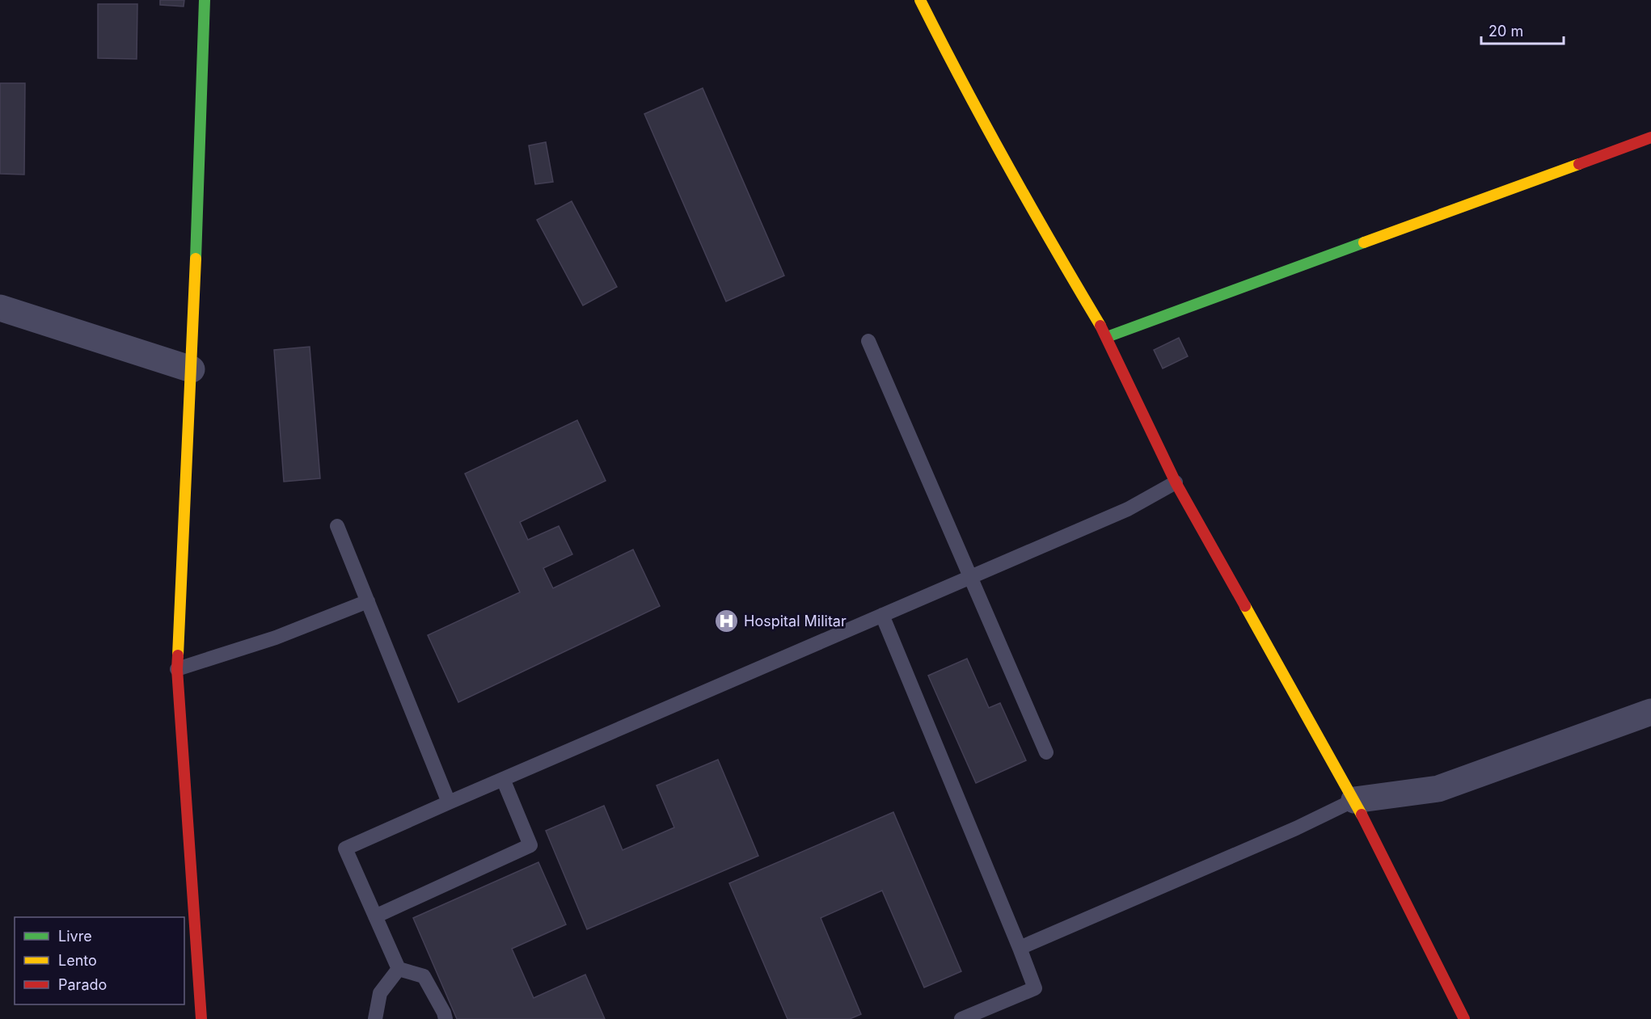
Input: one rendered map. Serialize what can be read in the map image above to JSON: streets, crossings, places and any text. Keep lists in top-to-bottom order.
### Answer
{
  "places": {
    "hospital": ["Hospital Militar"]
  },
  "legend": ["Livre", "Lento", "Parado"],
  "scale_bar": "20 m"
}
